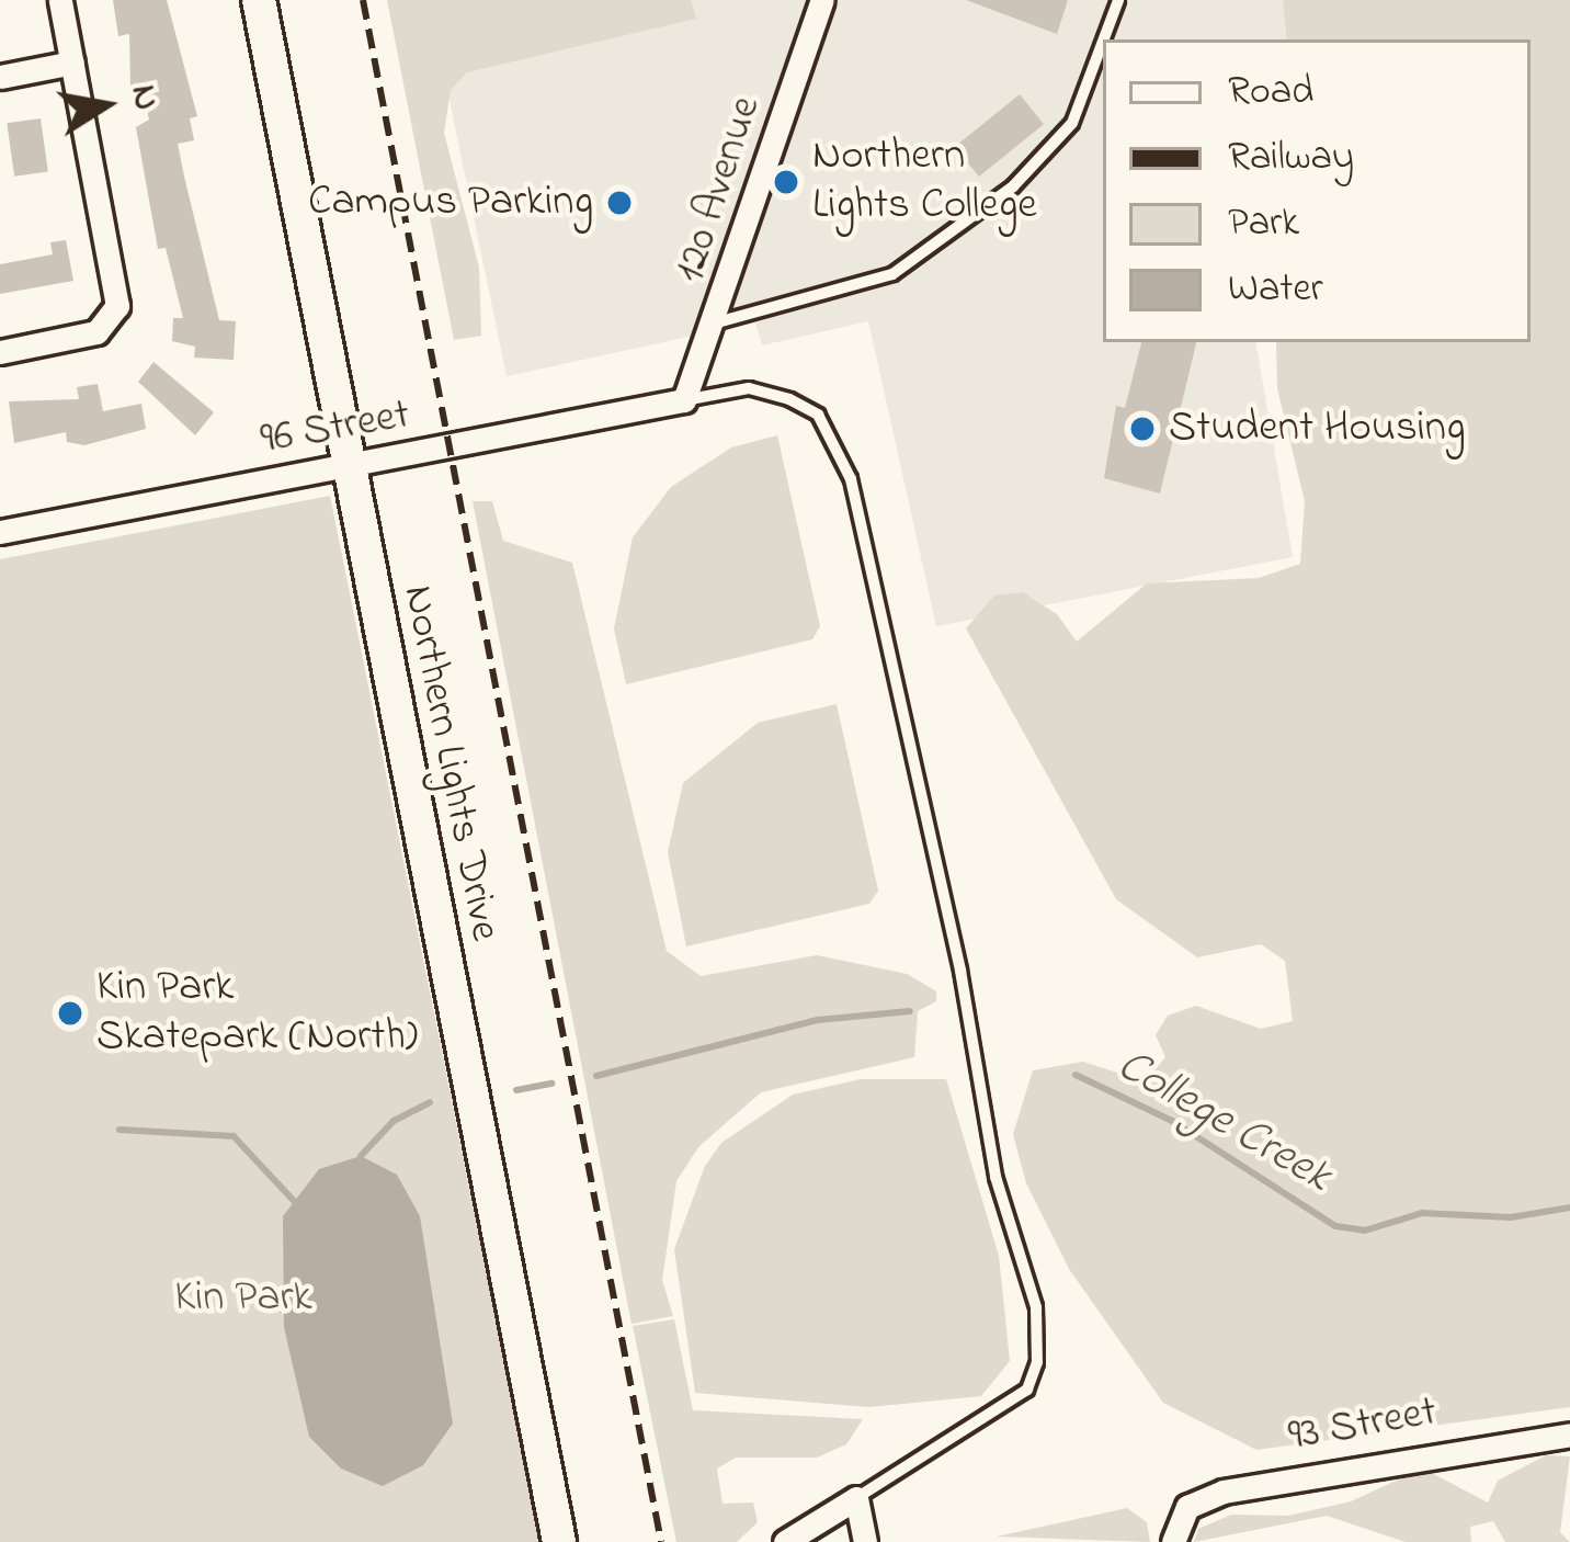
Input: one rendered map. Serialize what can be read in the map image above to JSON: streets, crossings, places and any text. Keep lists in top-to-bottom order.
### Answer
{
  "streets": {
    "main road": ["Northern Lights Drive"],
    "street": ["120 Avenue", "96 Street", "93 Street"]
  },
  "crossings": [
    ["120 Avenue", "96 Street"],
    ["96 Street", "Northern Lights Drive"]
  ],
  "water": ["College Creek"],
  "parks": ["Kin Park"],
  "places": [
    "Northern Lights College",
    "Campus Parking",
    "Student Housing",
    "Kin Park Skatepark (North)"
  ],
  "legend": [
    "Road",
    "Railway",
    "Park",
    "Water"
  ],
  "north": "right"
}
